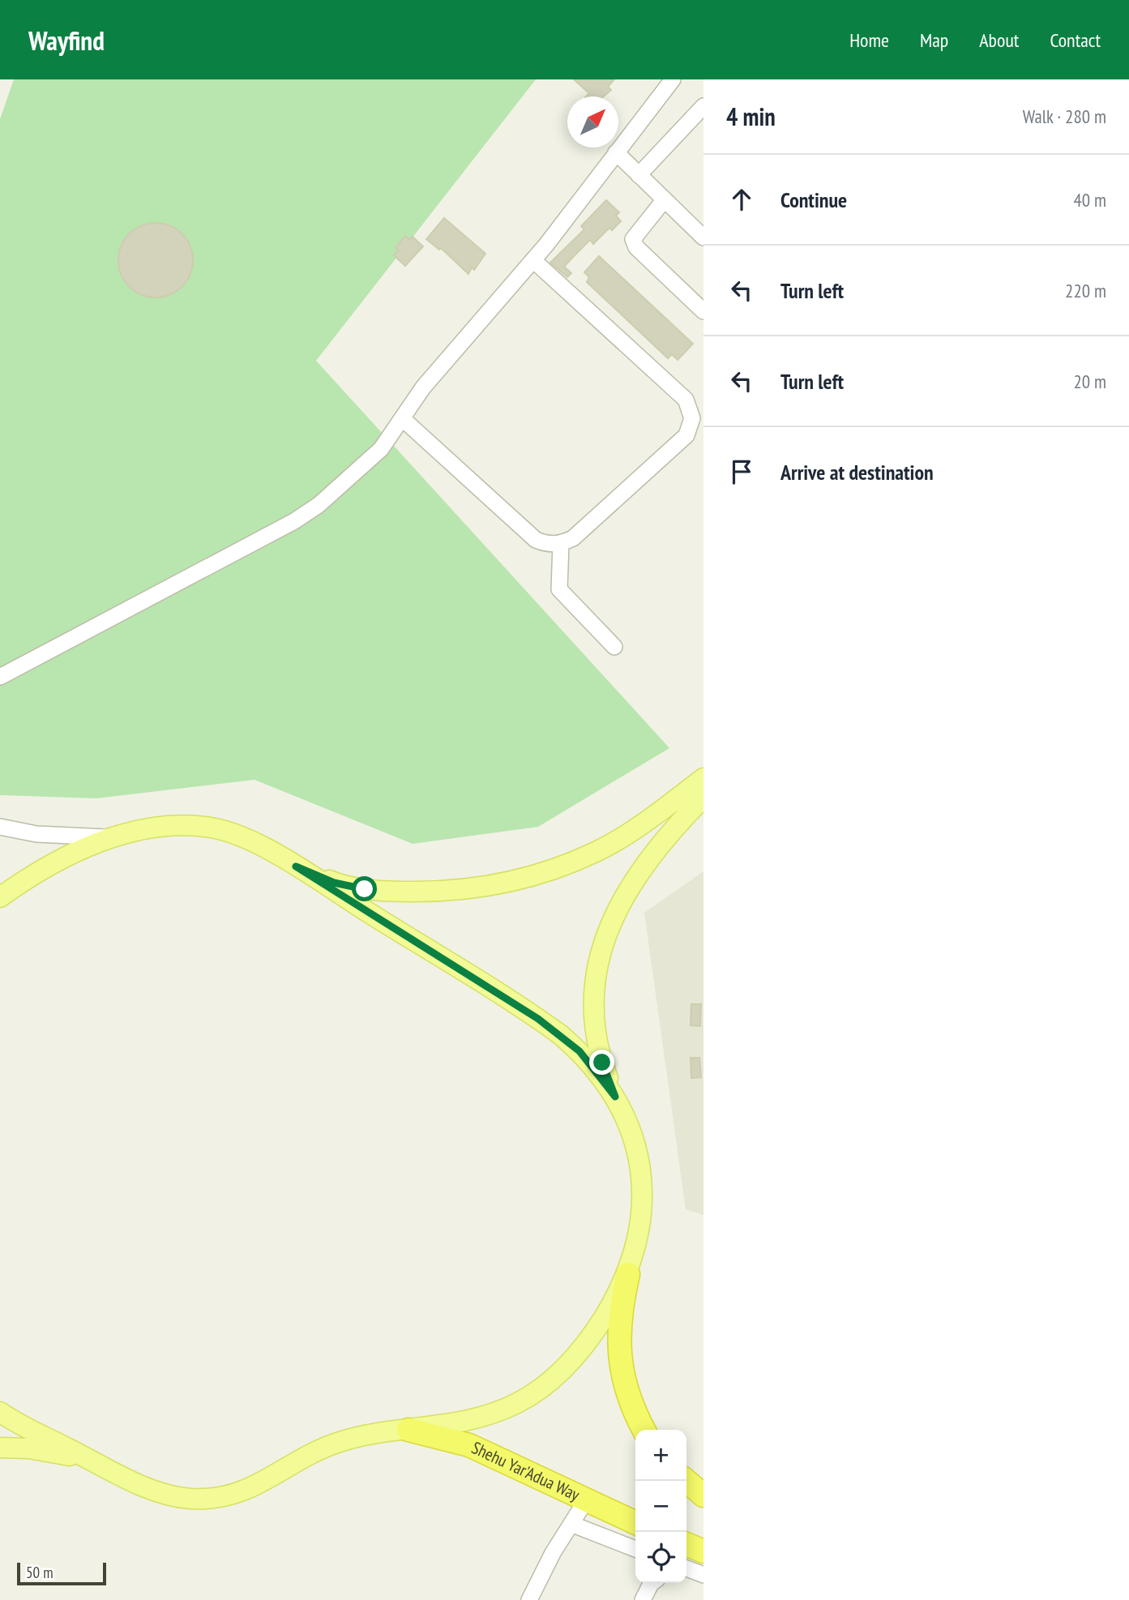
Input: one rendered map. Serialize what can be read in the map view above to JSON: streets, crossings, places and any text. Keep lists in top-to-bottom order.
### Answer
{
  "streets": {
    "highway": ["Shehu Yar'Adua Way"]
  },
  "scale_bar": "50 m",
  "north": "top right",
  "page": {
    "header": "Wayfind",
    "nav": [
      "Home",
      "Map",
      "About",
      "Contact"
    ],
    "heading": ["4 min", "Walk · 280 m"],
    "list": [
      ["Continue", "40 m"],
      ["Turn left", "220 m"],
      ["Turn left", "20 m"],
      "Arrive at destination"
    ],
    "map_buttons": ["+", "−"],
    "scale": "50 m"
  }
}
